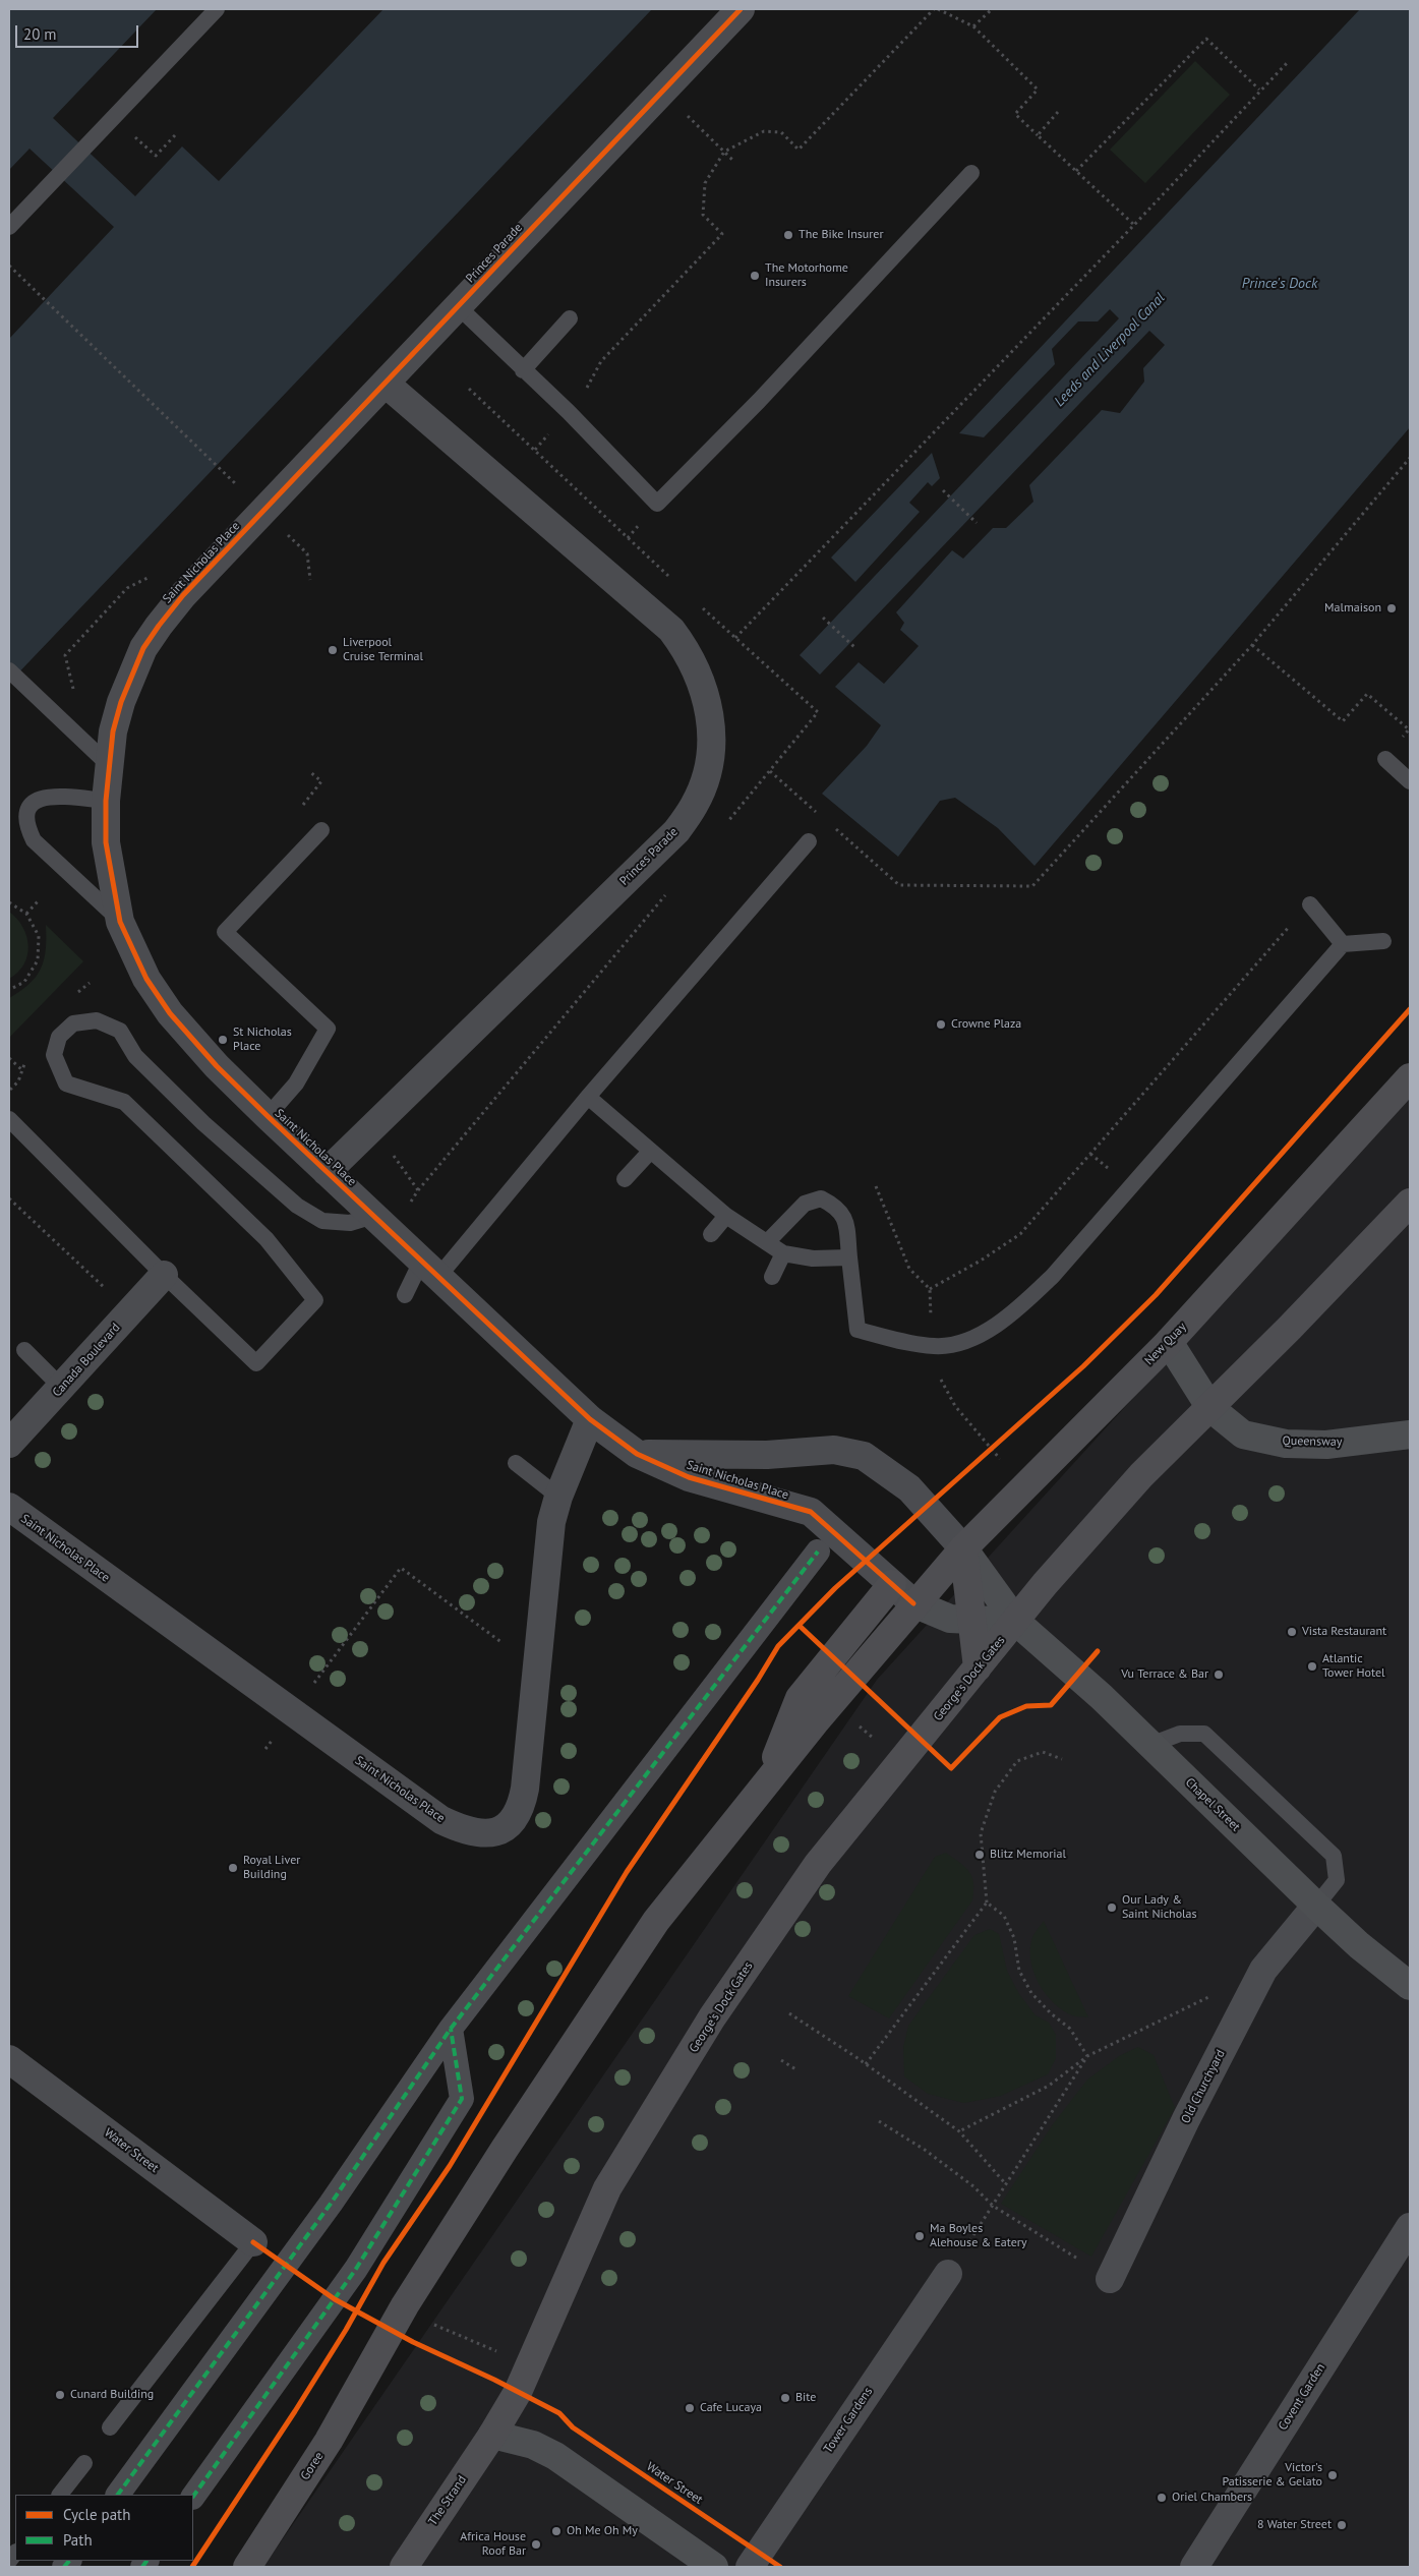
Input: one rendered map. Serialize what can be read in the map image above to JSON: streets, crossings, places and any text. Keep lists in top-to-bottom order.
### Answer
{
  "streets": {
    "highway": [
      "New Quay",
      "George's Dock Gates",
      "Goree",
      "The Strand"
    ],
    "main road": ["Saint Nicholas Place", "Queensway", "Chapel Street"],
    "street": [
      "Princes Parade",
      "Canada Boulevard",
      "Old Churchyard",
      "Water Street",
      "Covent Garden",
      "Tower Gardens"
    ]
  },
  "crossings": [
    ["Princes Parade", "Saint Nicholas Place"],
    ["Saint Nicholas Place", "New Quay"],
    ["Saint Nicholas Place", "George's Dock Gates"],
    ["Saint Nicholas Place", "Chapel Street"],
    ["New Quay", "Queensway"],
    ["George's Dock Gates", "Chapel Street"],
    ["George's Dock Gates", "The Strand"],
    ["Chapel Street", "Old Churchyard"]
  ],
  "water": ["Prince's Dock", "Leeds and Liverpool Canal"],
  "places": [
    "The Bike Insurer",
    "The Motorhome Insurers",
    "Malmaison",
    "Liverpool Cruise Terminal",
    "Crowne Plaza",
    "St Nicholas Place",
    "Vista Restaurant",
    "Atlantic Tower Hotel",
    "Vu Terrace & Bar",
    "Blitz Memorial",
    "Royal Liver Building",
    "Our Lady & Saint Nicholas",
    "Ma Boyles Alehouse & Eatery",
    "Cunard Building",
    "Bite",
    "Cafe Lucaya",
    "Victor's Patisserie & Gelato",
    "Oriel Chambers",
    "8 Water Street",
    "Oh Me Oh My",
    "Africa House Roof Bar"
  ],
  "legend": ["Cycle path", "Path"],
  "scale_bar": "20 m"
}
